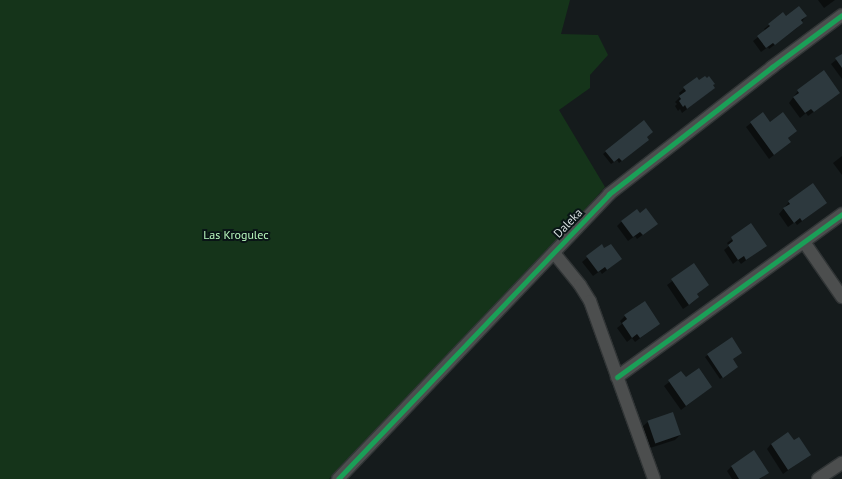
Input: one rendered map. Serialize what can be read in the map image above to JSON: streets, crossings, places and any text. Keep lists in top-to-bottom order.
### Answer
{
  "streets": {
    "street": ["Daleka"]
  },
  "parks": ["Las Krogulec"]
}
